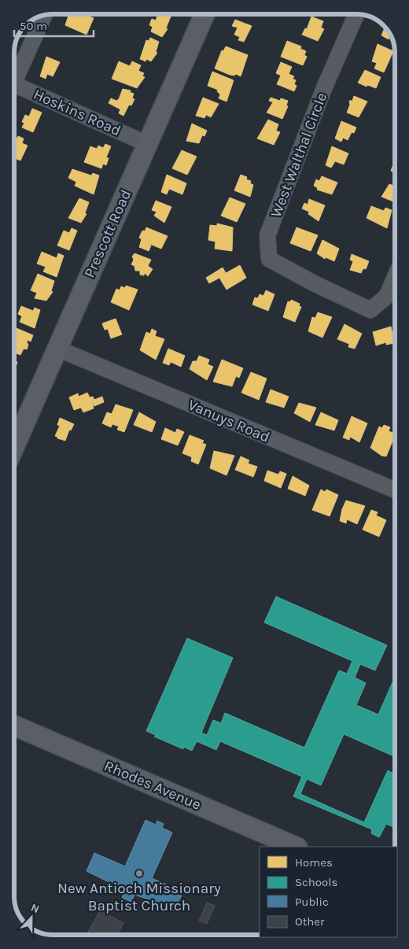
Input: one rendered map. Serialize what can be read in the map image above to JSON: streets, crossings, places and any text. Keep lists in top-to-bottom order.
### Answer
{
  "streets": {
    "main road": ["Prescott Road", "Rhodes Avenue"],
    "street": ["Hoskins Road", "West Walthal Circle", "Vanuys Road"]
  },
  "crossings": [
    ["Hoskins Road", "Prescott Road"],
    ["Prescott Road", "Vanuys Road"]
  ],
  "places": ["New Antioch Missionary Baptist Church"],
  "legend": [
    "Homes",
    "Schools",
    "Public",
    "Other"
  ],
  "scale_bar": "50 m",
  "north": "top"
}
